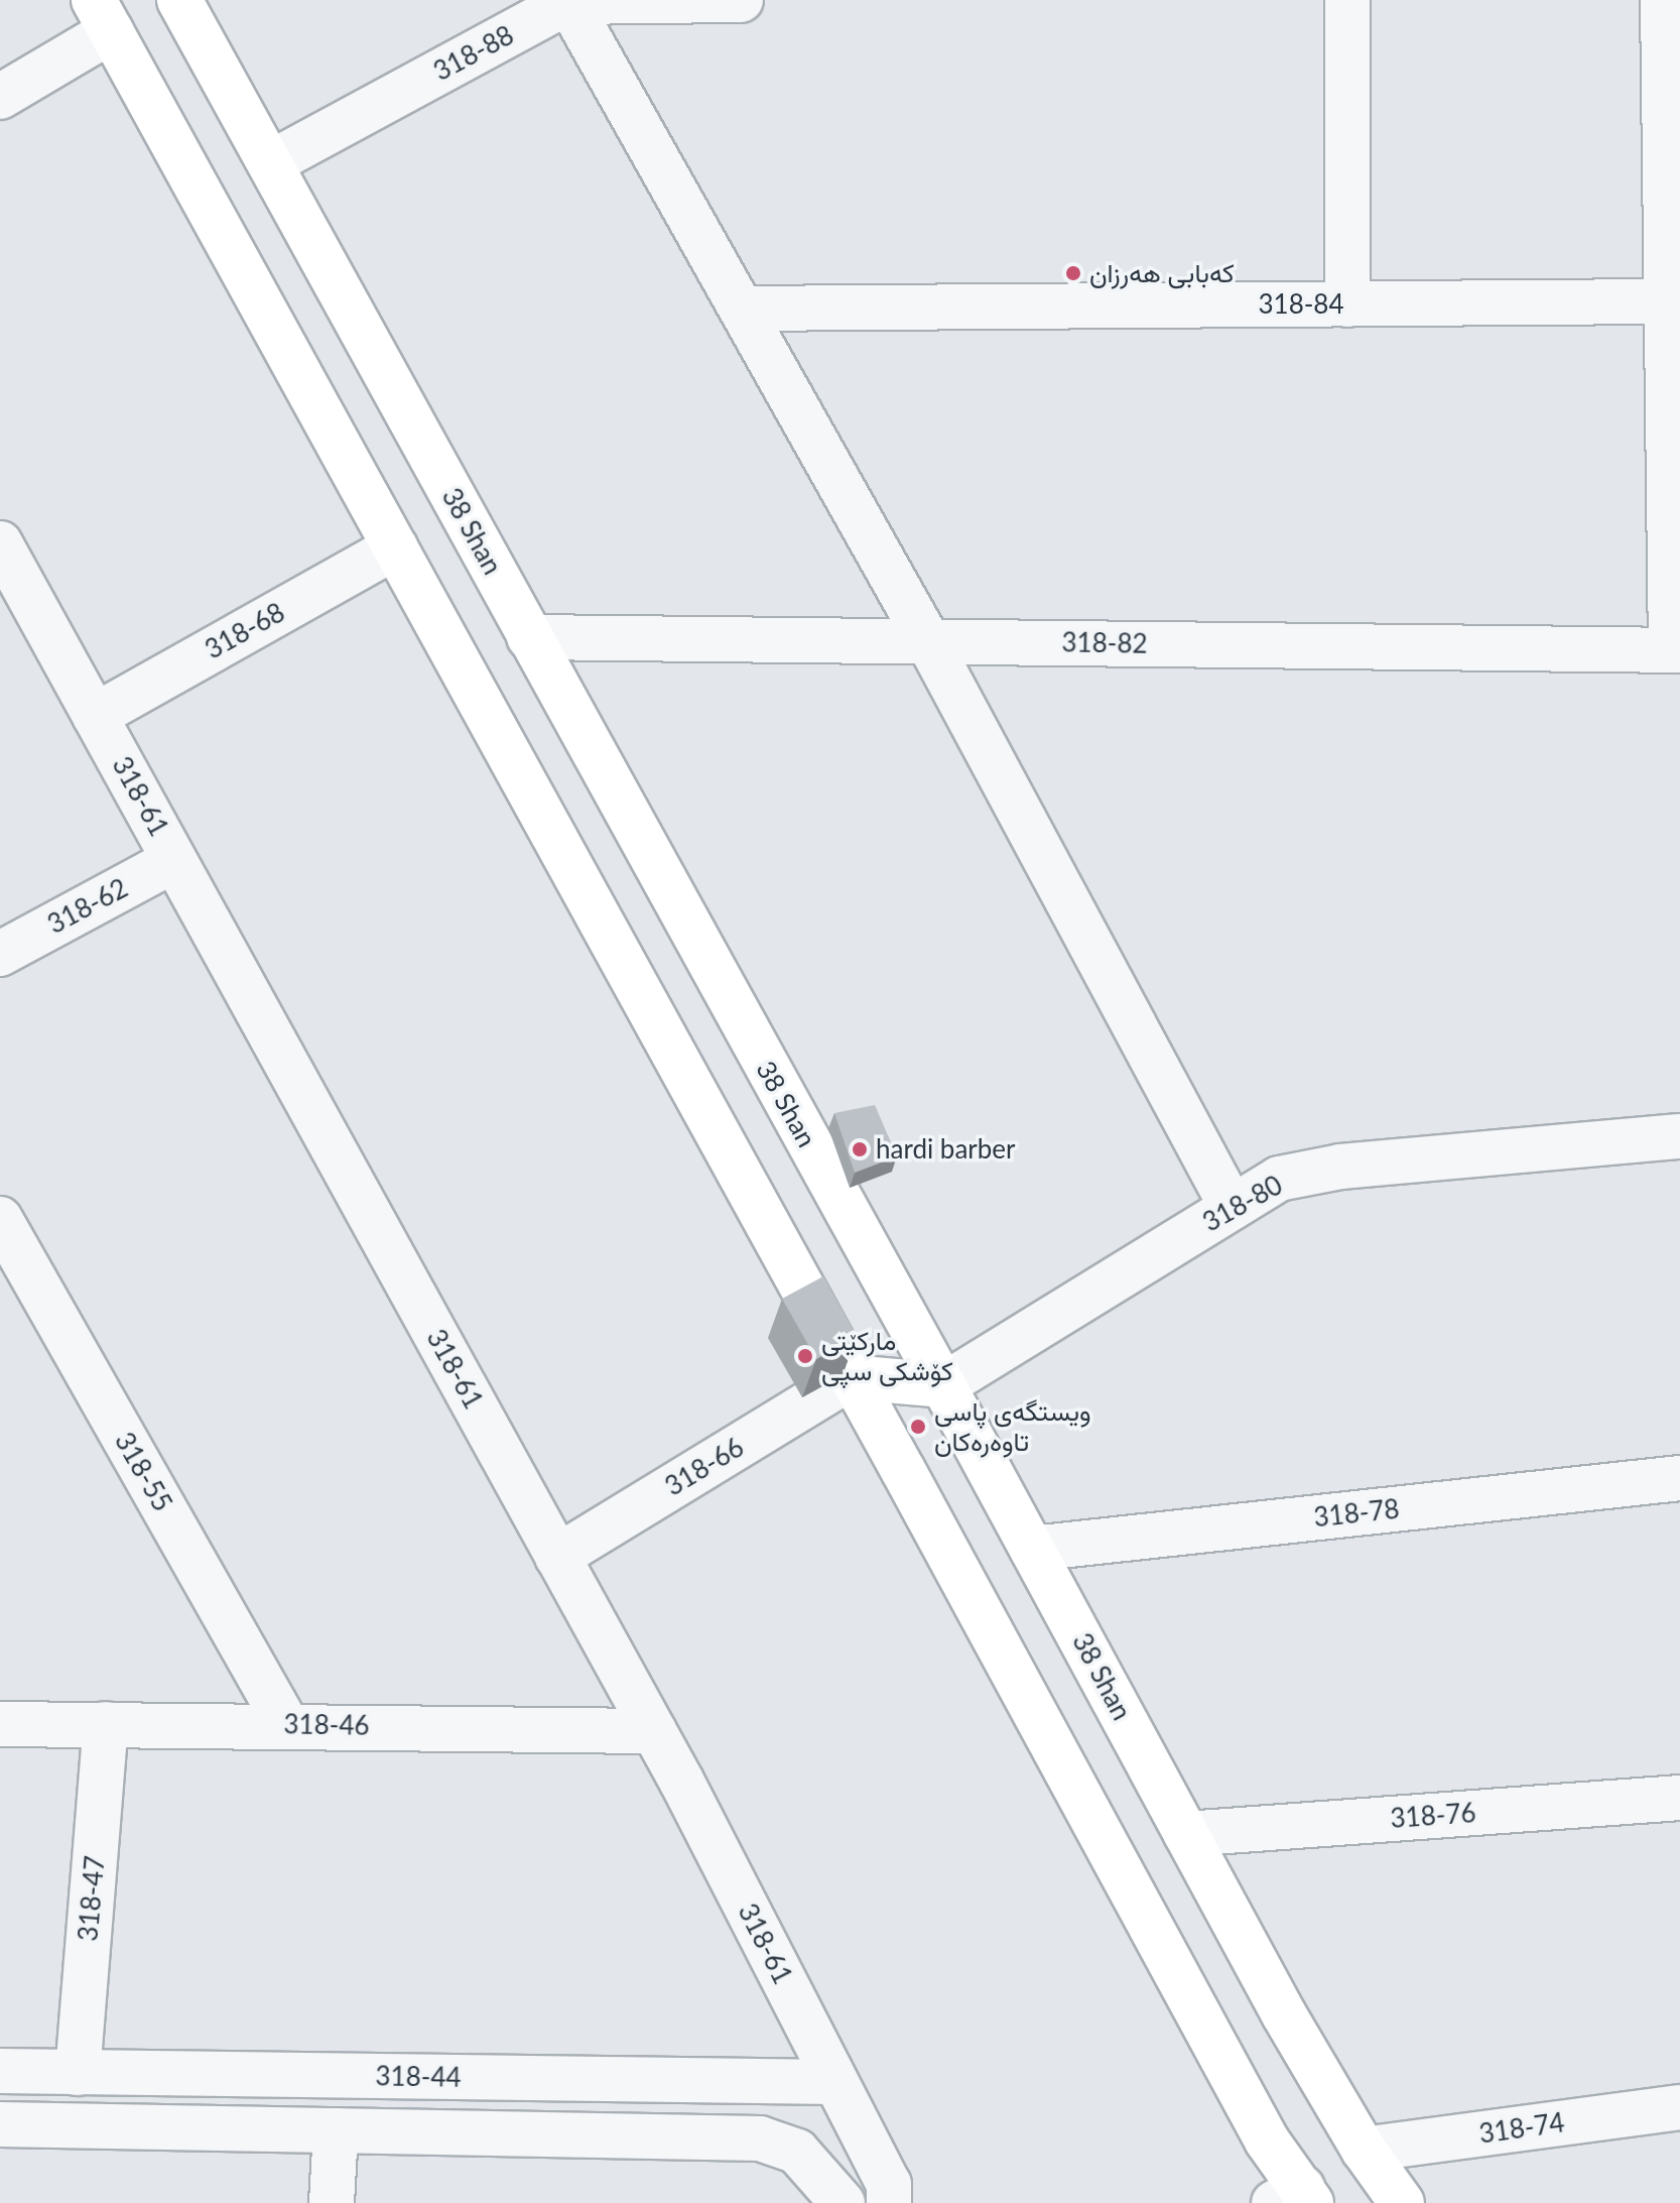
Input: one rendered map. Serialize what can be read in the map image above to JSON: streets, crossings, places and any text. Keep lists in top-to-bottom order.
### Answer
{
  "streets": {
    "street": [
      "318-88",
      "318-84",
      "38 Shan",
      "318-68",
      "318-82",
      "318-61",
      "318-62",
      "318-80",
      "318-66",
      "318-55",
      "318-78",
      "318-46",
      "318-76",
      "318-47",
      "318-44",
      "318-74"
    ]
  },
  "crossings": [
    ["318-88", "38 Shan"],
    ["38 Shan", "318-82"],
    ["38 Shan", "318-80"],
    ["38 Shan", "318-78"],
    ["38 Shan", "318-76"],
    ["38 Shan", "318-74"],
    ["318-68", "318-61"],
    ["318-61", "318-62"],
    ["318-61", "318-66"],
    ["318-61", "318-46"],
    ["318-61", "318-44"],
    ["318-55", "318-46"],
    ["318-46", "318-47"],
    ["318-47", "318-44"]
  ],
  "places": [
    "کەبابی هەرزان",
    "hardi barber",
    "مارکێتی کۆشکی سپی",
    "ویستگەی پاسی تاوەرەکان"
  ]
}
